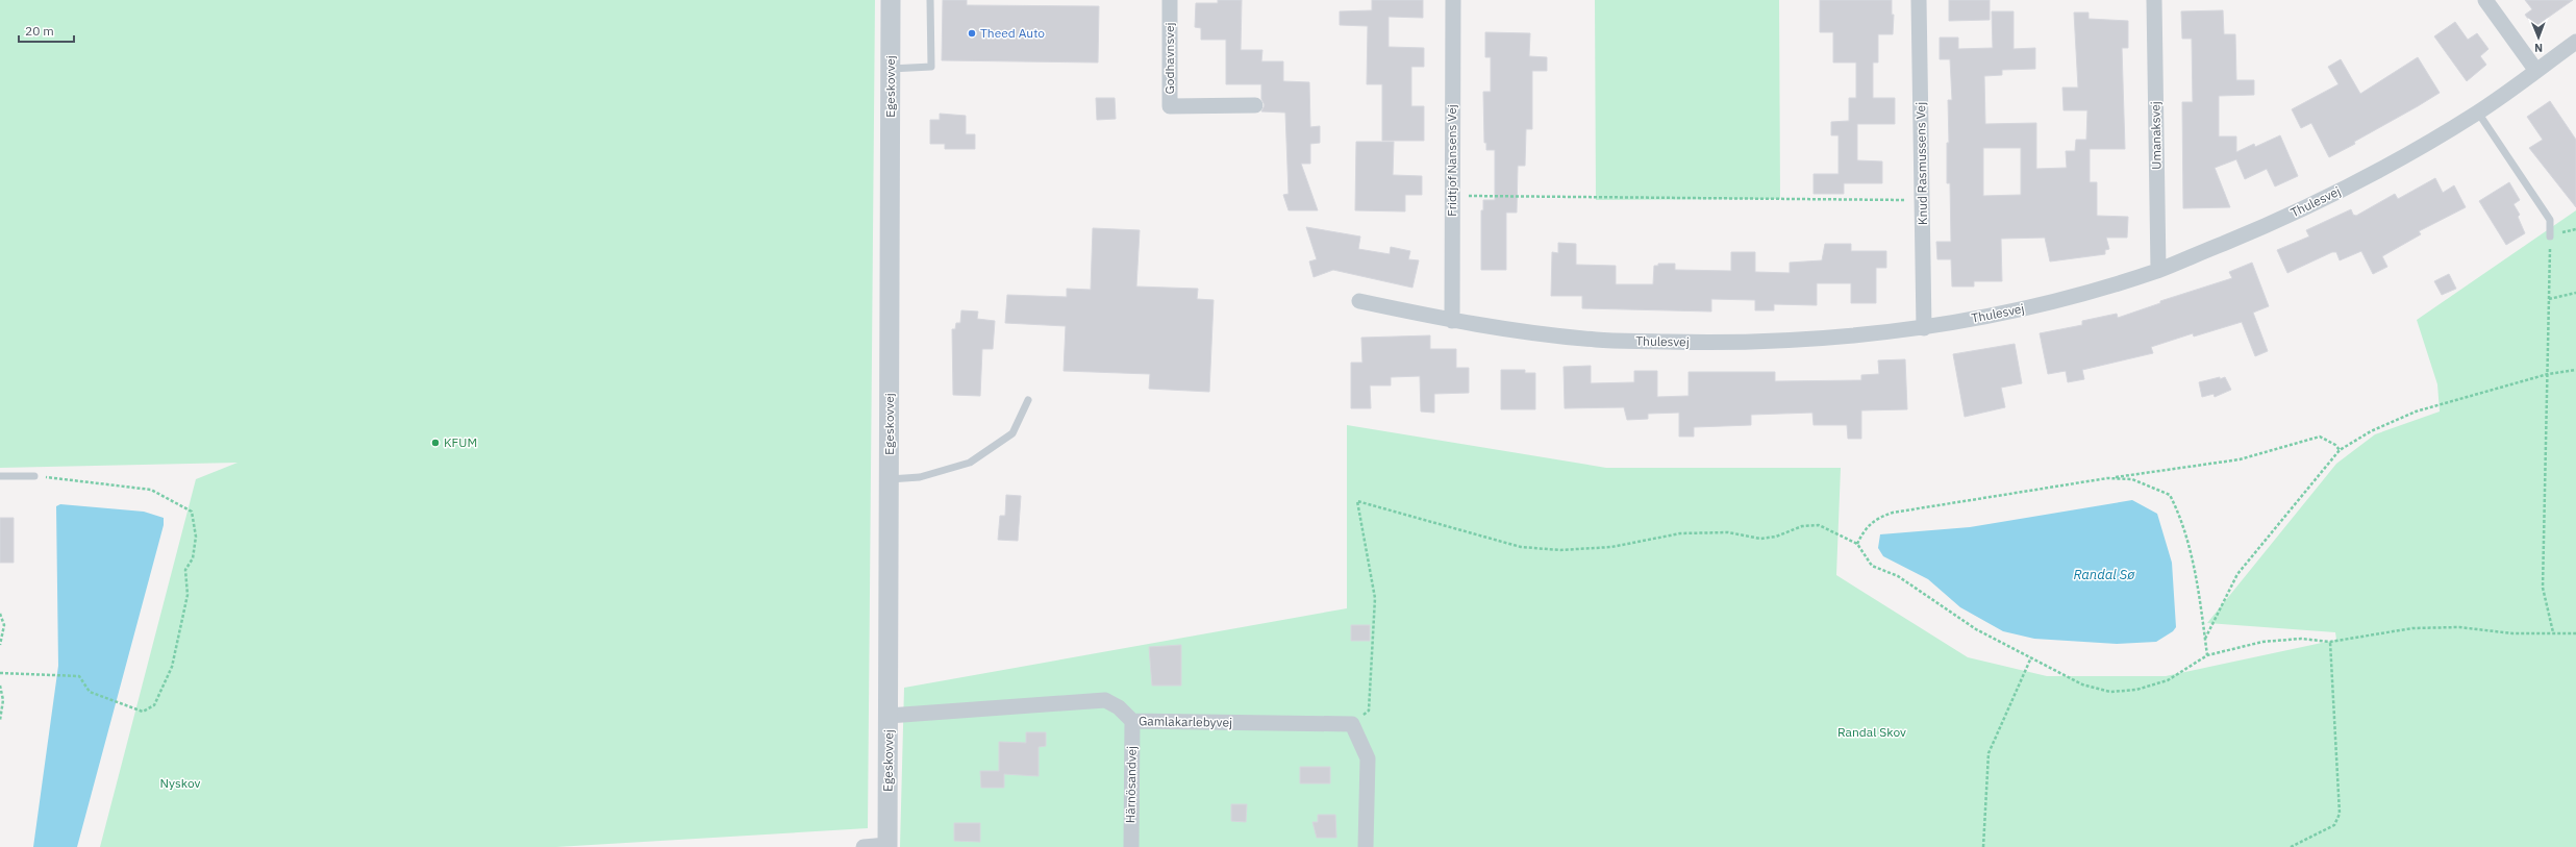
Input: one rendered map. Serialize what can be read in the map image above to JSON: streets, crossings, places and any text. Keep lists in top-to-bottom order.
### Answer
{
  "streets": {
    "street": [
      "Godhavnsvej",
      "Egeskovvej",
      "Umanaksvej",
      "Fridtjof Nansens Vej",
      "Knud Rasmussens Vej",
      "Thulesvej",
      "Gamlakarlebyvej",
      "Härnösandvej"
    ]
  },
  "crossings": [
    ["Egeskovvej", "Gamlakarlebyvej"],
    ["Umanaksvej", "Thulesvej"],
    ["Fridtjof Nansens Vej", "Thulesvej"],
    ["Knud Rasmussens Vej", "Thulesvej"],
    ["Gamlakarlebyvej", "Härnösandvej"]
  ],
  "water": ["Randal Sø"],
  "parks": ["Randal Skov", "Nyskov"],
  "places": ["Theed Auto", "KFUM"],
  "scale_bar": "20 m",
  "north": "bottom"
}
